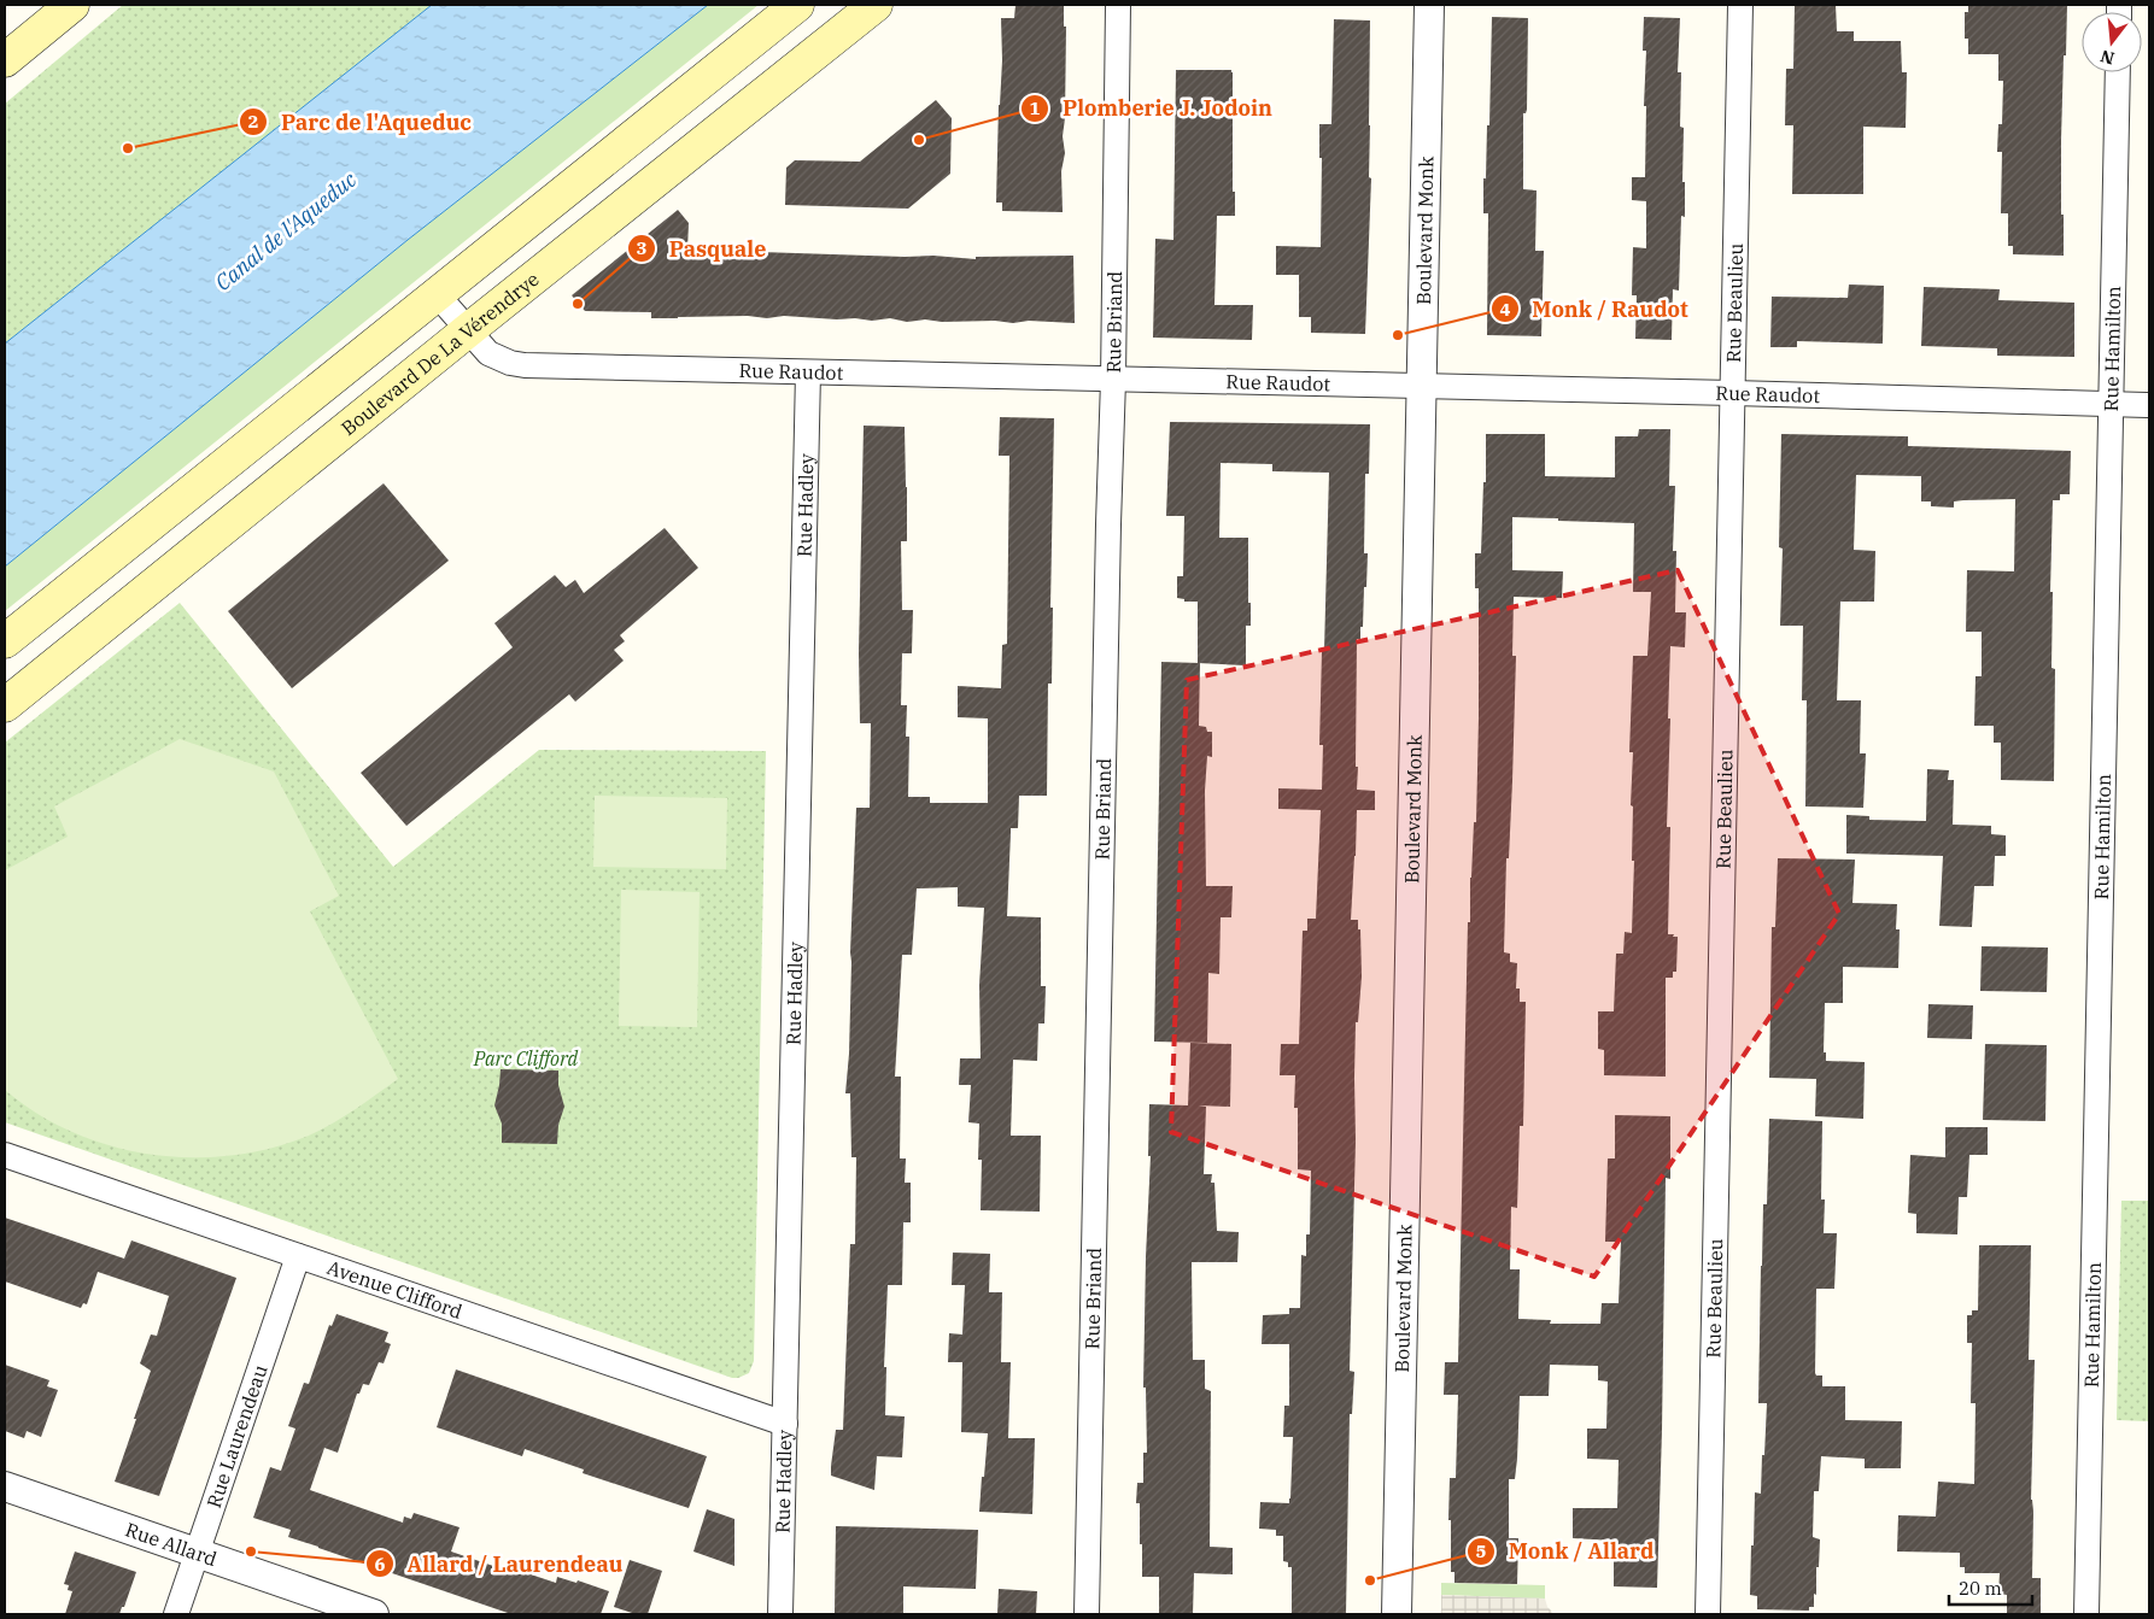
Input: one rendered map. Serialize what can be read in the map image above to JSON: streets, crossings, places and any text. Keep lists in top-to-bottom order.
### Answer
{
  "streets": {
    "main road": ["Boulevard De La Vérendrye"],
    "street": [
      "Boulevard Monk",
      "Rue Beaulieu",
      "Rue Briand",
      "Rue Hamilton",
      "Rue Raudot",
      "Rue Hadley",
      "Avenue Clifford",
      "Rue Laurendeau",
      "Rue Allard"
    ]
  },
  "crossings": [
    ["Boulevard Monk", "Rue Raudot"],
    ["Rue Beaulieu", "Rue Raudot"],
    ["Rue Briand", "Rue Raudot"],
    ["Rue Hamilton", "Rue Raudot"],
    ["Boulevard De La Vérendrye", "Rue Raudot"],
    ["Rue Raudot", "Rue Hadley"],
    ["Rue Hadley", "Avenue Clifford"],
    ["Avenue Clifford", "Rue Laurendeau"],
    ["Rue Laurendeau", "Rue Allard"]
  ],
  "water": ["Canal de l'Aqueduc"],
  "parks": ["Parc Clifford"],
  "places": [
    "Plomberie J. Jodoin",
    "Parc de l'Aqueduc",
    "Pasquale",
    "Monk / Raudot",
    "Allard / Laurendeau",
    "Monk / Allard"
  ],
  "scale_bar": "20 m",
  "north": "bottom"
}
